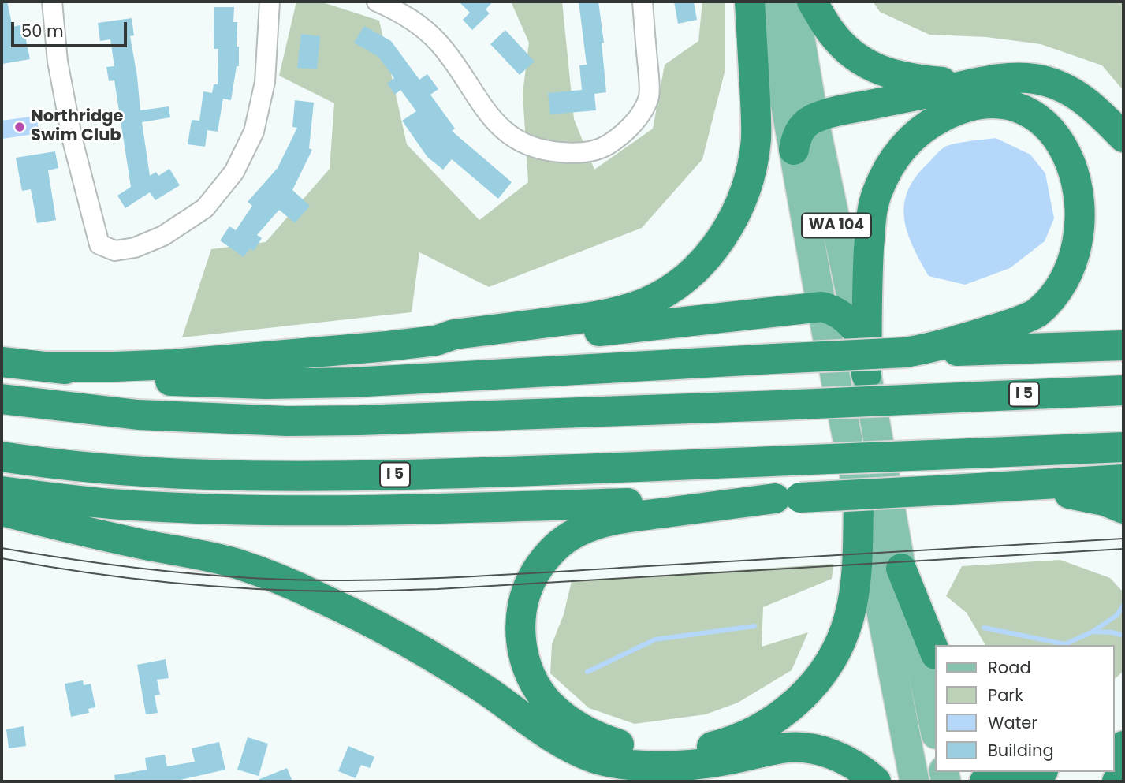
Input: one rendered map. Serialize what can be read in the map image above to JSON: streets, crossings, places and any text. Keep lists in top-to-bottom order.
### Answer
{
  "streets": {
    "highway": ["I 5"],
    "main road": ["WA 104"]
  },
  "places": ["Northridge Swim Club"],
  "legend": [
    "Road",
    "Park",
    "Water",
    "Building"
  ],
  "scale_bar": "50 m"
}
